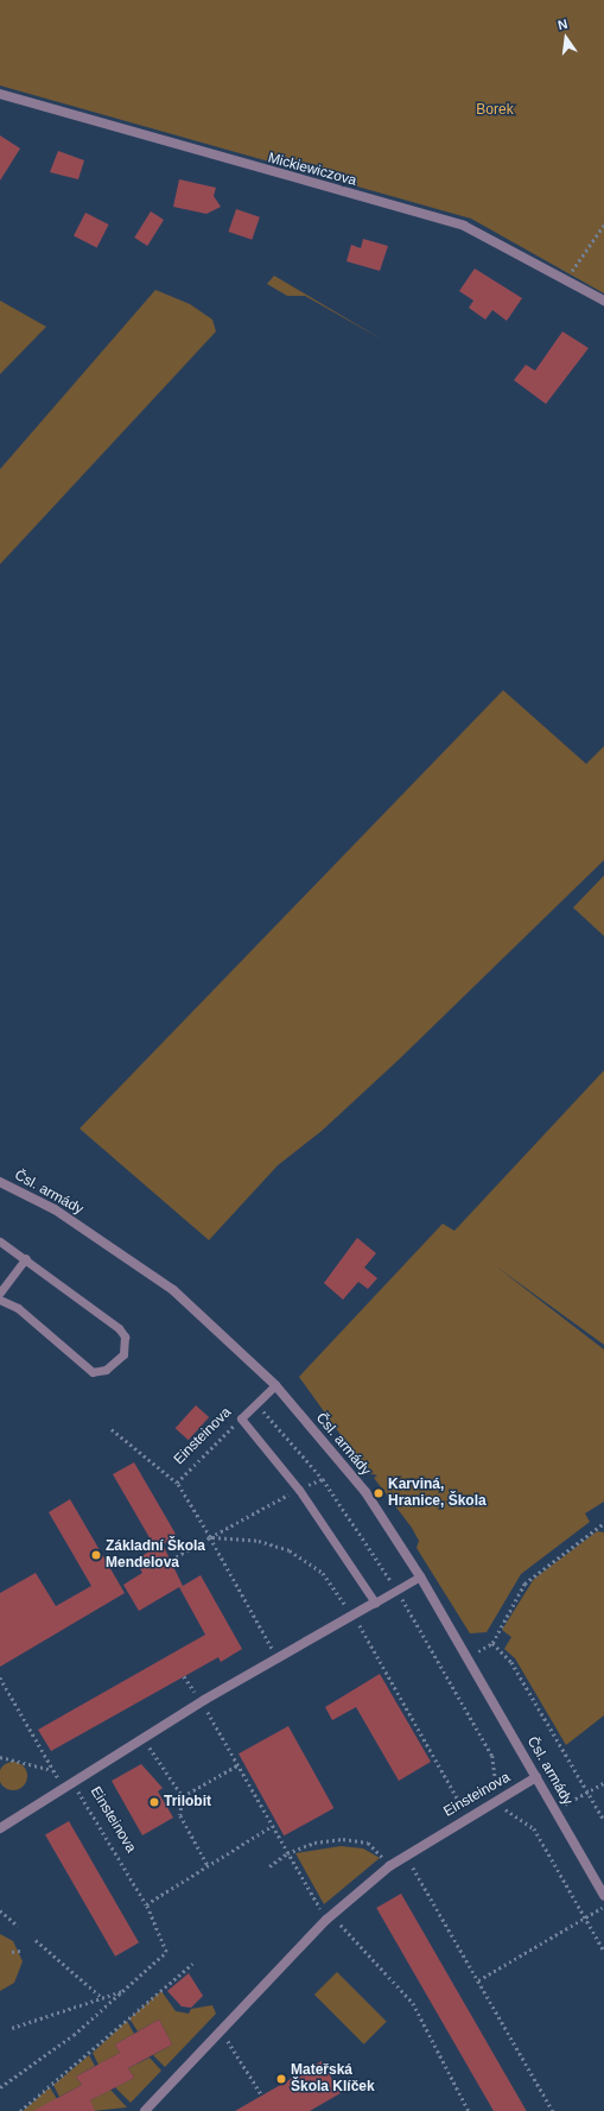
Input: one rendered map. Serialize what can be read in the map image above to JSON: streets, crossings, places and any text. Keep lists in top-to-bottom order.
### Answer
{
  "streets": {
    "street": ["Mickiewiczova", "Čsl. armády", "Einsteinova"]
  },
  "crossings": [
    ["Čsl. armády", "Einsteinova"]
  ],
  "parks": ["Borek"],
  "places": [
    "Karviná, Hranice, Škola",
    "Základní Škola Mendelova",
    "Trilobit",
    "Mateřská Škola Klíček"
  ],
  "north": "top"
}
